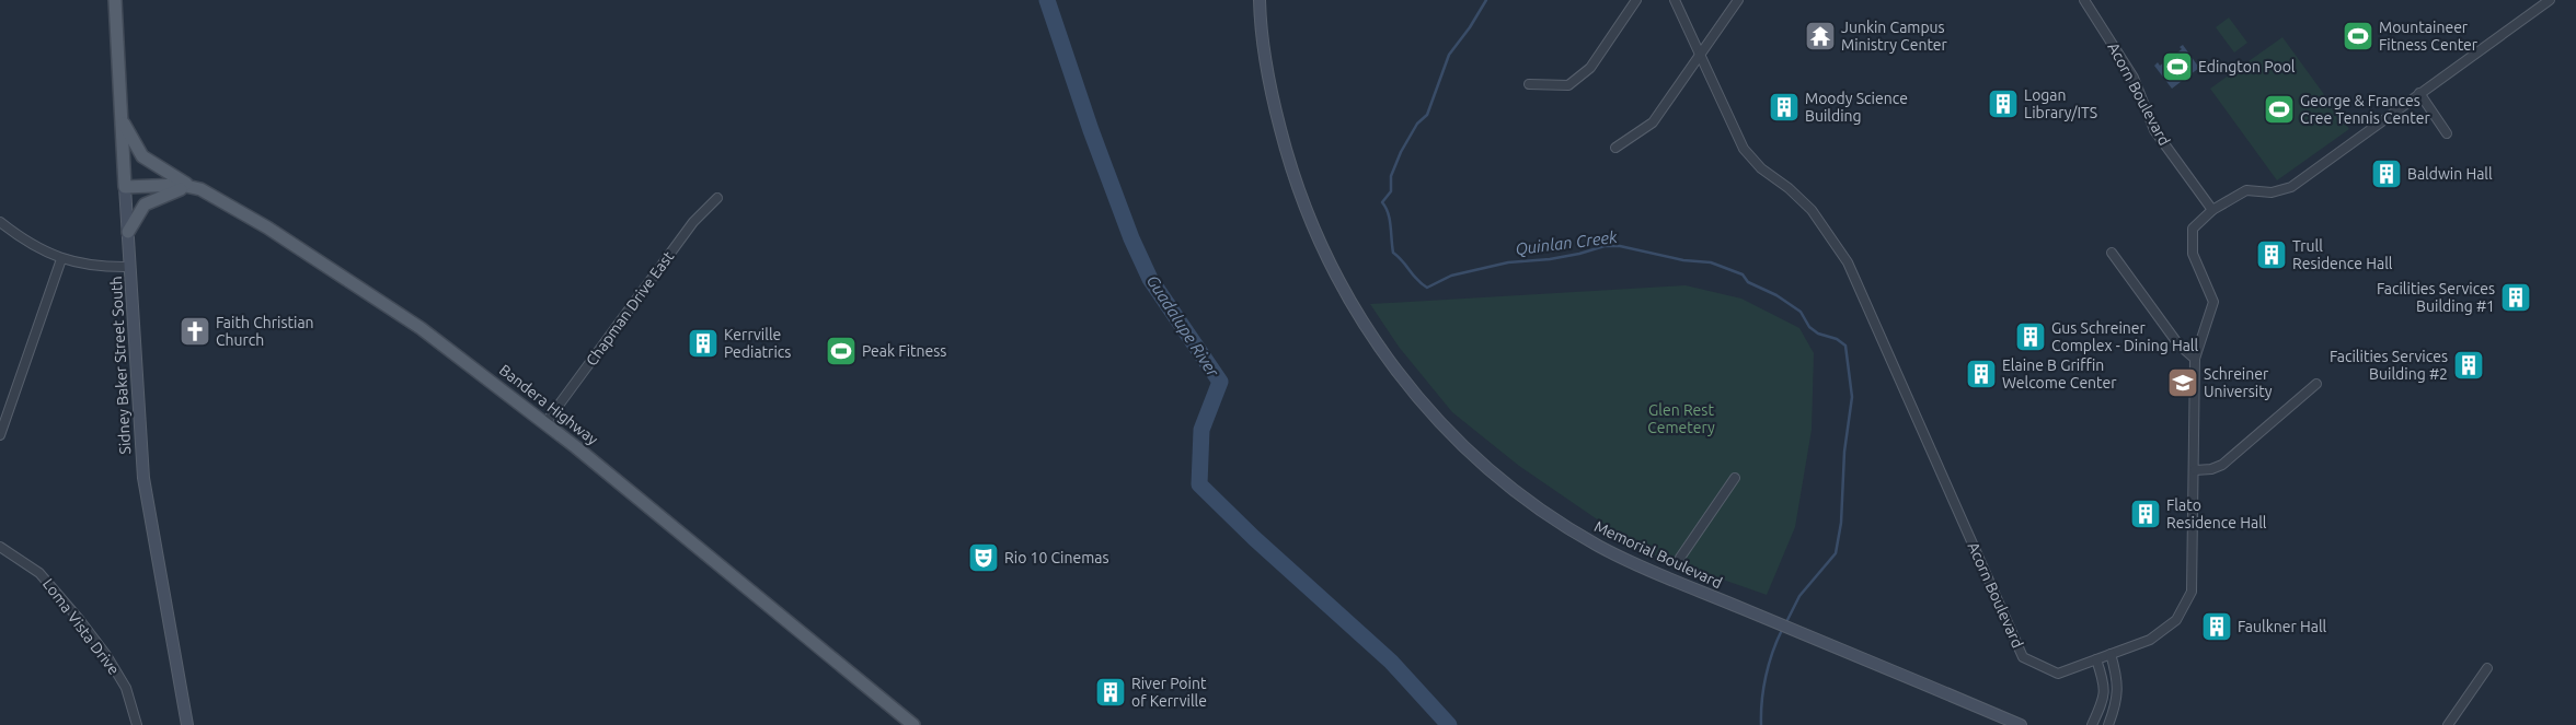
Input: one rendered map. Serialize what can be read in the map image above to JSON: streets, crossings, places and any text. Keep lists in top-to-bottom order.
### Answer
{
  "streets": {
    "main road": ["Sidney Baker Street South", "Bandera Highway", "Memorial Boulevard"],
    "street": ["Acorn Boulevard", "Chapman Drive East", "Loma Vista Drive"]
  },
  "crossings": [
    ["Chapman Drive East", "Bandera Highway"],
    ["Sidney Baker Street South", "Bandera Highway"]
  ],
  "water": ["Quinlan Creek", "Guadalupe River"],
  "parks": ["Glen Rest Cemetery"],
  "places": {
    "temple": ["Junkin Campus Ministry Center"],
    "sports": [
      "Mountaineer Fitness Center",
      "Edington Pool",
      "George & Frances Cree Tennis Center",
      "Peak Fitness"
    ],
    "building": [
      "Logan Library/ITS",
      "Moody Science Building",
      "Baldwin Hall",
      "Trull Residence Hall",
      "Facilities Services Building #1",
      "Gus Schreiner Complex - Dining Hall",
      "Kerrville Pediatrics",
      "Facilities Services Building #2",
      "Elaine B Griffin Welcome Center",
      "Flato Residence Hall",
      "Faulkner Hall",
      "River Point of Kerrville"
    ],
    "church": ["Faith Christian Church"],
    "school or university": ["Schreiner University"],
    "theatre": ["Rio 10 Cinemas"]
  }
}
